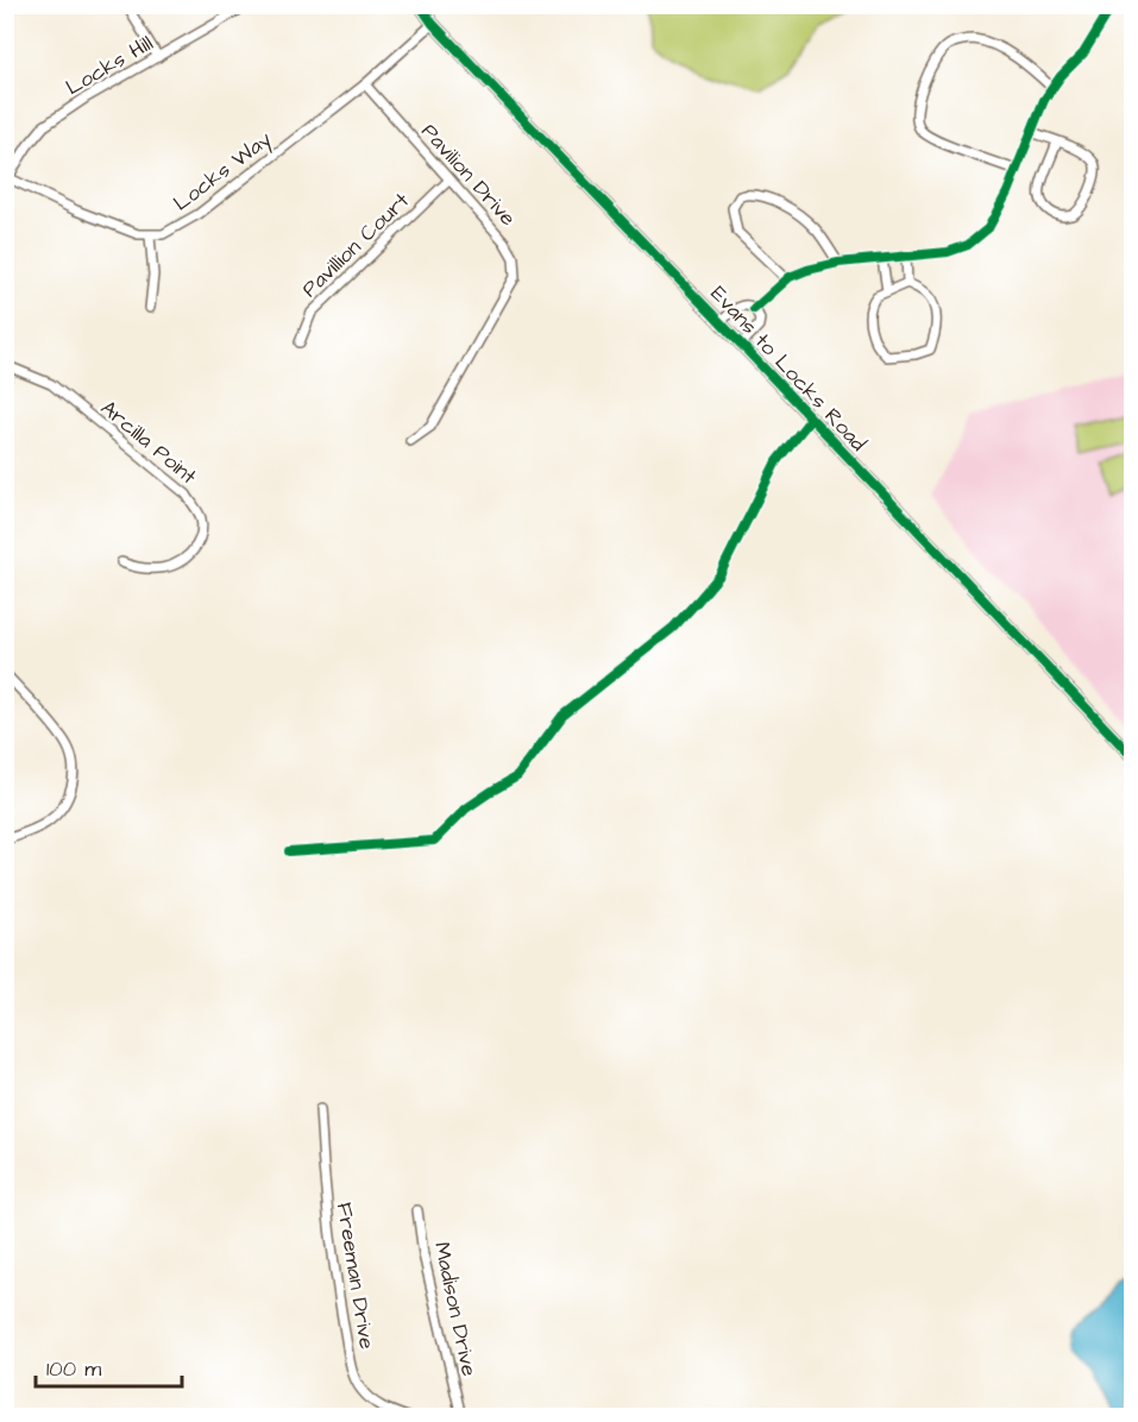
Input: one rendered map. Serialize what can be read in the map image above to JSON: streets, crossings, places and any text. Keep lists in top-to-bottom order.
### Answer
{
  "streets": {
    "street": [
      "Locks Hill",
      "Locks Way",
      "Pavilion Drive",
      "Pavillion Court",
      "Evans to Locks Road",
      "Arcilla Point",
      "Freeman Drive",
      "Madison Drive"
    ]
  },
  "crossings": [
    ["Locks Way", "Pavilion Drive"],
    ["Locks Way", "Evans to Locks Road"],
    ["Pavilion Drive", "Pavillion Court"]
  ],
  "scale_bar": "100 m"
}
